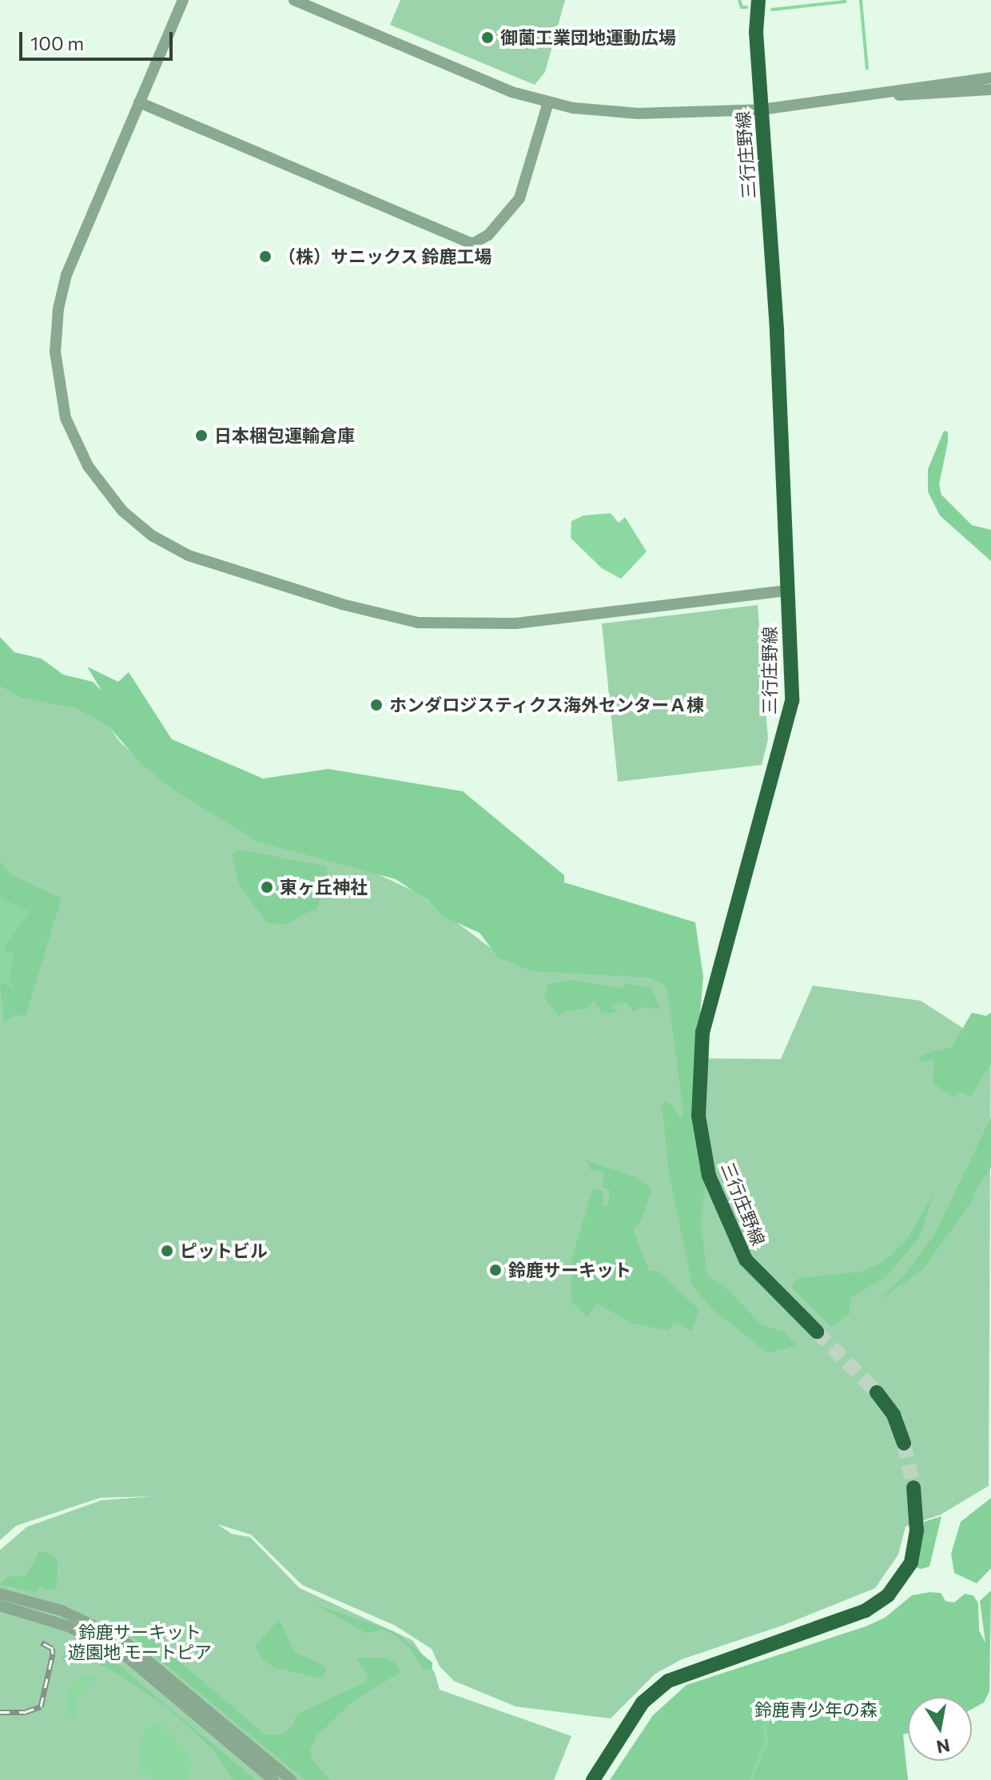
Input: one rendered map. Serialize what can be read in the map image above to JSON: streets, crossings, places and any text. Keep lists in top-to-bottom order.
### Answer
{
  "streets": {
    "main road": ["三行庄野線"]
  },
  "parks": ["鈴鹿サーキット 遊園地 モートピア", "鈴鹿青少年の森"],
  "places": [
    "御薗工業団地運動広場",
    "（株）サニックス 鈴鹿工場",
    "日本梱包運輸倉庫",
    "ホンダロジスティクス海外センターＡ棟",
    "東ヶ丘神社",
    "ピットビル",
    "鈴鹿サーキット"
  ],
  "scale_bar": "100 m",
  "north": "bottom"
}
